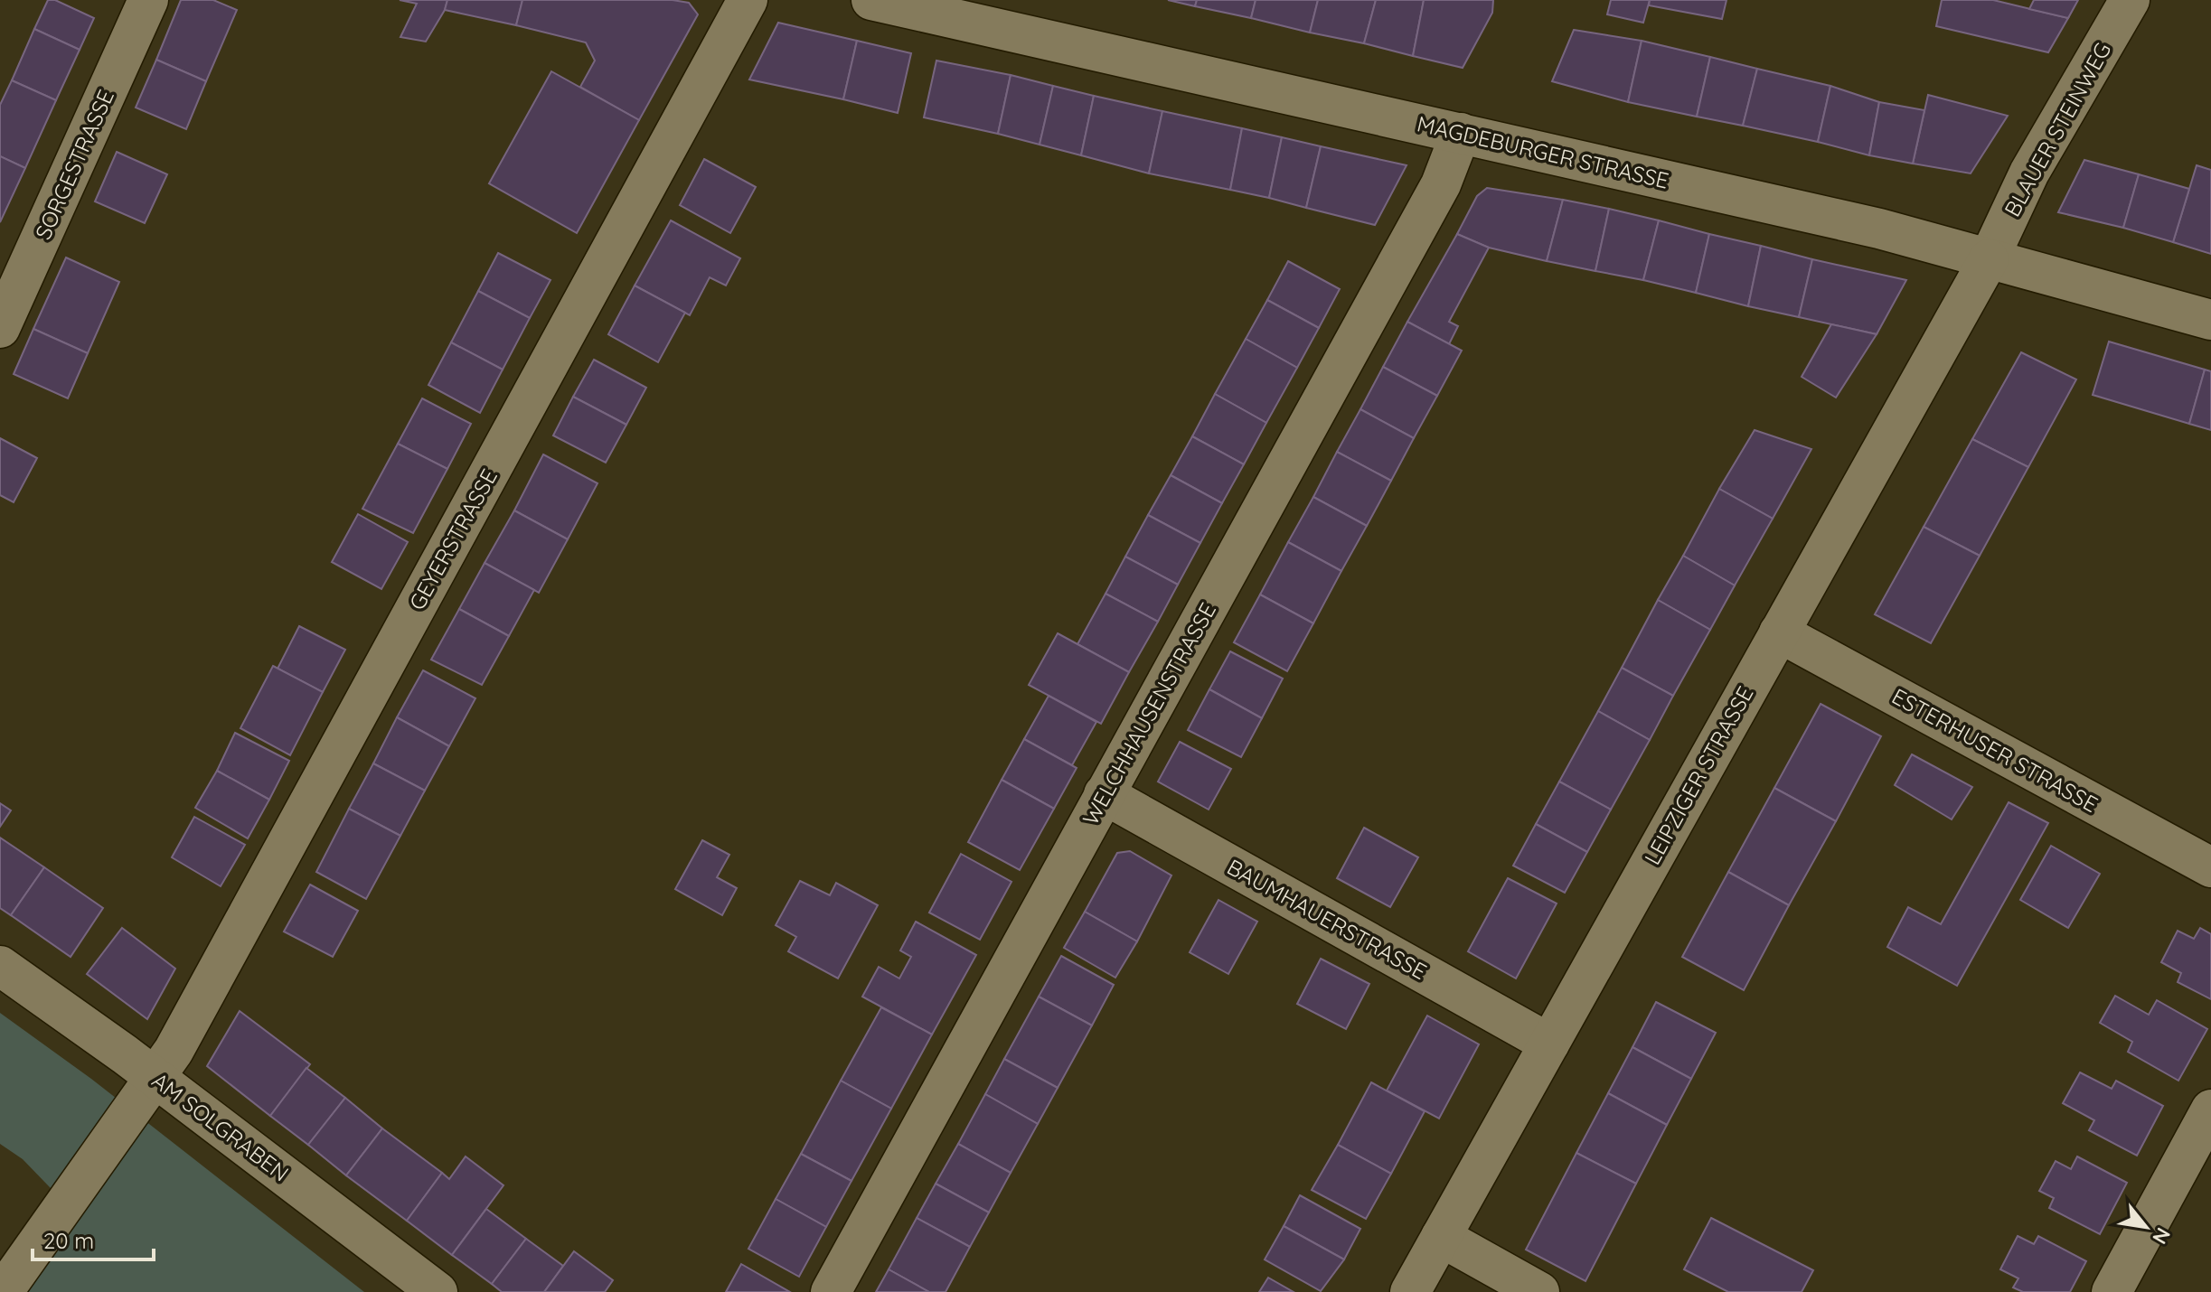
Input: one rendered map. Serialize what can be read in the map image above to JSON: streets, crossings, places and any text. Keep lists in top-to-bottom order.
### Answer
{
  "streets": {
    "street": [
      "BLAUER STEINWEG",
      "MAGDEBURGER STRASSE",
      "SORGESTRASSE",
      "GEYERSTRASSE",
      "WELCHHAUSENSTRASSE",
      "ESTERHUSER STRASSE",
      "LEIPZIGER STRASSE",
      "BAUMHAUERSTRASSE",
      "AM SOLGRABEN"
    ]
  },
  "crossings": [
    ["BLAUER STEINWEG", "MAGDEBURGER STRASSE"],
    ["BLAUER STEINWEG", "LEIPZIGER STRASSE"],
    ["MAGDEBURGER STRASSE", "WELCHHAUSENSTRASSE"],
    ["MAGDEBURGER STRASSE", "LEIPZIGER STRASSE"],
    ["GEYERSTRASSE", "AM SOLGRABEN"],
    ["WELCHHAUSENSTRASSE", "BAUMHAUERSTRASSE"],
    ["ESTERHUSER STRASSE", "LEIPZIGER STRASSE"],
    ["LEIPZIGER STRASSE", "BAUMHAUERSTRASSE"]
  ],
  "scale_bar": "20 m",
  "north": "bottom right"
}
